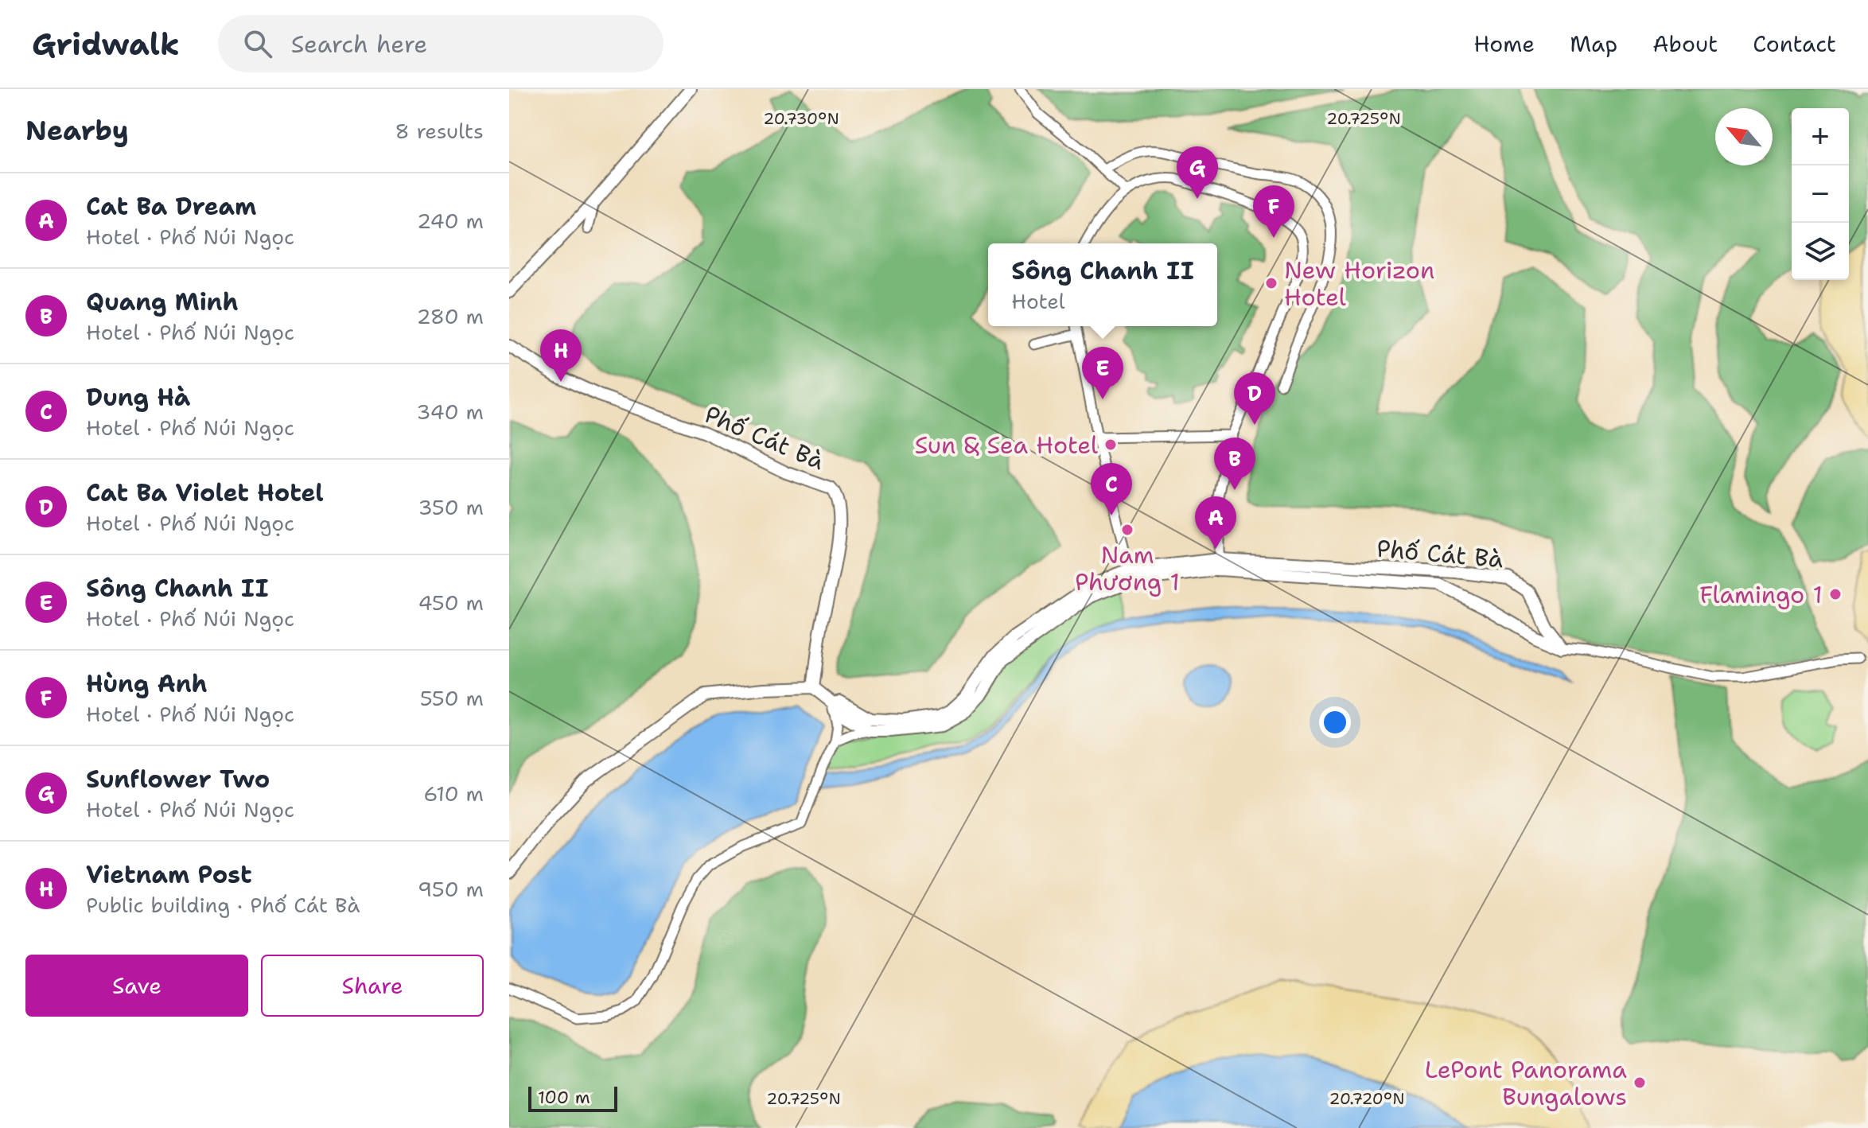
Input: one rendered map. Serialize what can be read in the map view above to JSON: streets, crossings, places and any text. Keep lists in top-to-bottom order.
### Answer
{
  "streets": {
    "main road": ["Phố Cát Bà"]
  },
  "places": [
    "New Horizon Hotel",
    "Sun & Sea Hotel",
    "Nam Phương 1",
    "Flamingo 1",
    "LePont Panorama Bungalows"
  ],
  "scale_bar": "100 m",
  "north": "top left",
  "page": {
    "header": "Gridwalk",
    "search": "Search here",
    "nav": [
      "Home",
      "Map",
      "About",
      "Contact"
    ],
    "heading": ["Nearby", "8 results"],
    "map_buttons": ["+", "−"],
    "pins": [
      "G",
      "F",
      "H",
      "E",
      "D",
      "B",
      "C",
      "A"
    ],
    "list": [
      {
        "mark": "A",
        "name": "Cat Ba Dream",
        "note": "Hotel · Phố Núi Ngọc",
        "value": "240 m"
      },
      {
        "mark": "B",
        "name": "Quang Minh",
        "note": "Hotel · Phố Núi Ngọc",
        "value": "280 m"
      },
      {
        "mark": "C",
        "name": "Dung Hà",
        "note": "Hotel · Phố Núi Ngọc",
        "value": "340 m"
      },
      {
        "mark": "D",
        "name": "Cat Ba Violet Hotel",
        "note": "Hotel · Phố Núi Ngọc",
        "value": "350 m"
      },
      {
        "mark": "E",
        "name": "Sông Chanh II",
        "note": "Hotel · Phố Núi Ngọc",
        "value": "450 m"
      },
      {
        "mark": "F",
        "name": "Hùng Anh",
        "note": "Hotel · Phố Núi Ngọc",
        "value": "550 m"
      },
      {
        "mark": "G",
        "name": "Sunflower Two",
        "note": "Hotel · Phố Núi Ngọc",
        "value": "610 m"
      },
      {
        "mark": "H",
        "name": "Vietnam Post",
        "note": "Public building · Phố Cát Bà",
        "value": "950 m"
      }
    ],
    "popup": ["Sông Chanh II", "Hotel"],
    "buttons": ["Save", "Share"],
    "scale": "100 m"
  },
  "coordinates": ["20.730°N", "20.725°N", "20.720°N"]
}
